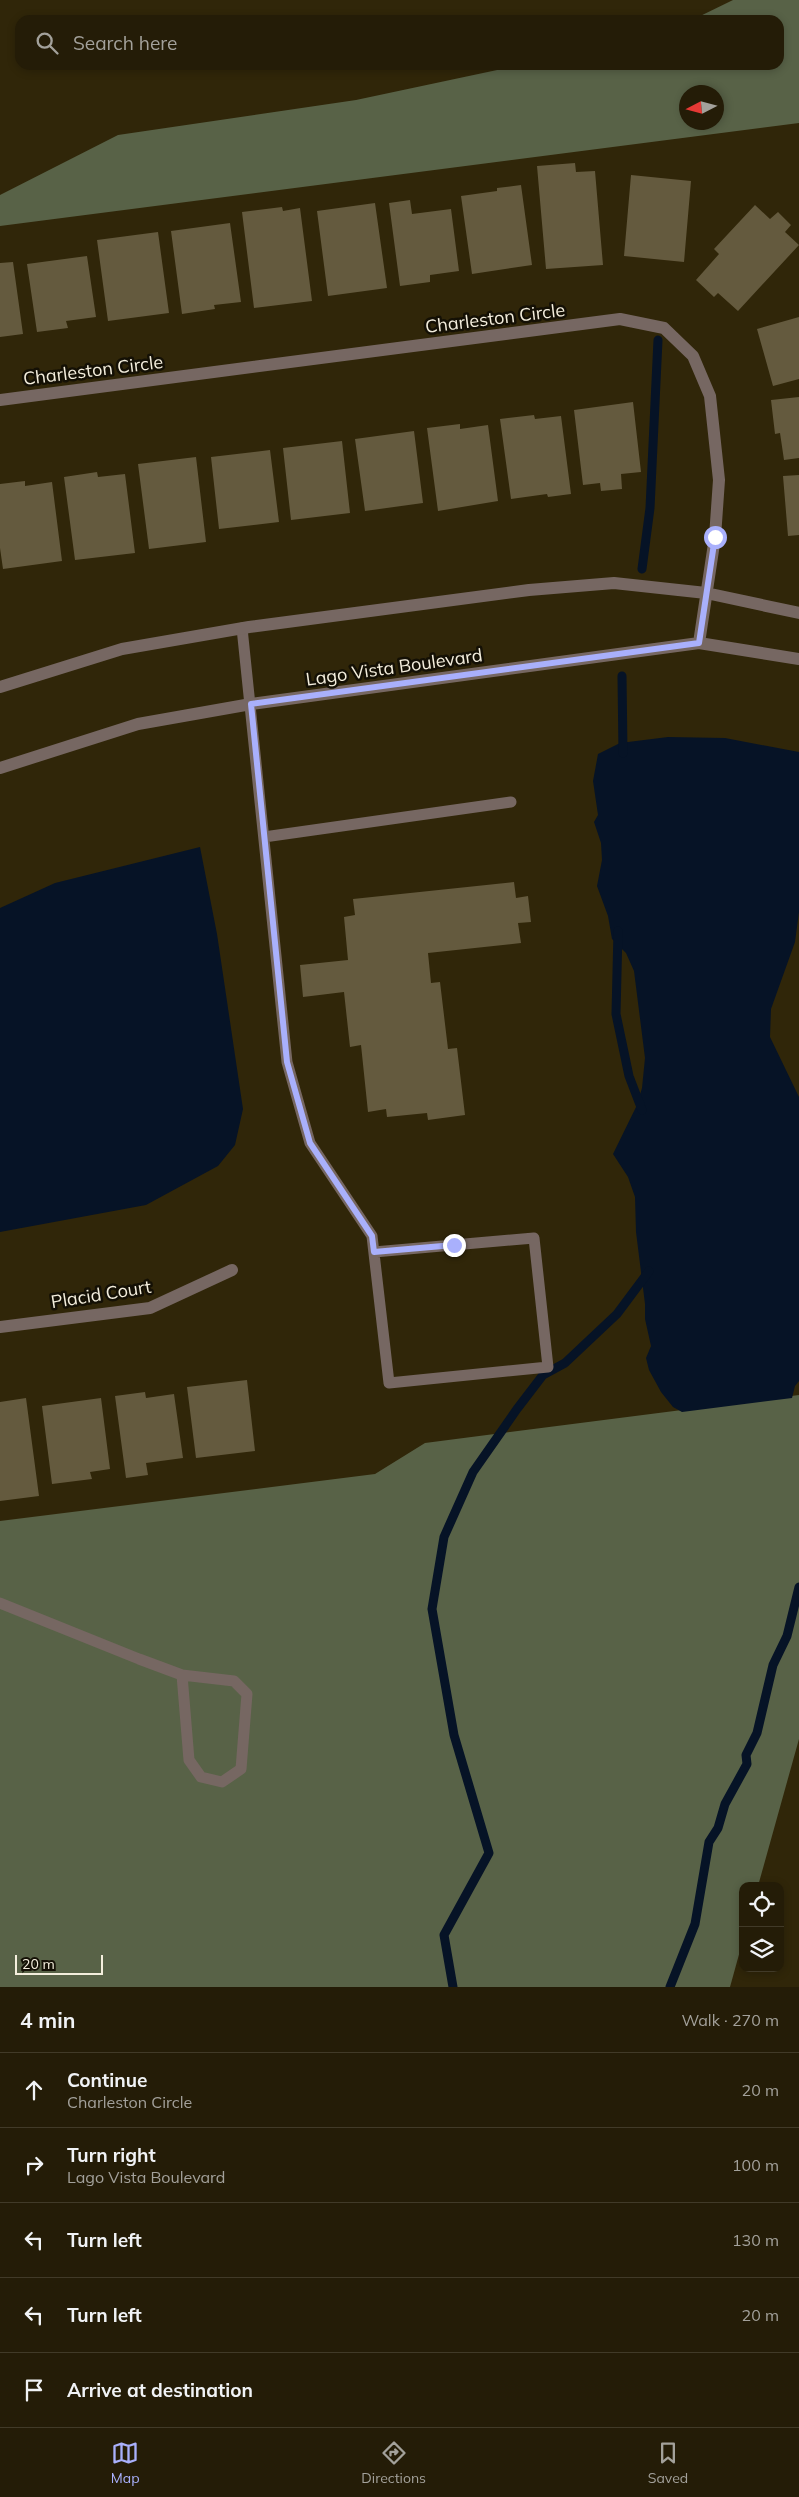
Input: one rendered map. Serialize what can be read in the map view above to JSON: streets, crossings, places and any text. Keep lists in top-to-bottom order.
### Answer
{
  "streets": {
    "street": ["Charleston Circle", "Lago Vista Boulevard", "Placid Court"]
  },
  "crossings": [
    ["Charleston Circle", "Lago Vista Boulevard"]
  ],
  "scale_bar": "20 m",
  "north": "left",
  "page": {
    "search": "Search here",
    "scale": "20 m",
    "heading": ["4 min", "Walk · 270 m"],
    "list": [
      ["Continue", "Charleston Circle", "20 m"],
      ["Turn right", "Lago Vista Boulevard", "100 m"],
      ["Turn left", "130 m"],
      ["Turn left", "20 m"],
      "Arrive at destination"
    ],
    "nav": ["Map", "Directions", "Saved"]
  }
}
